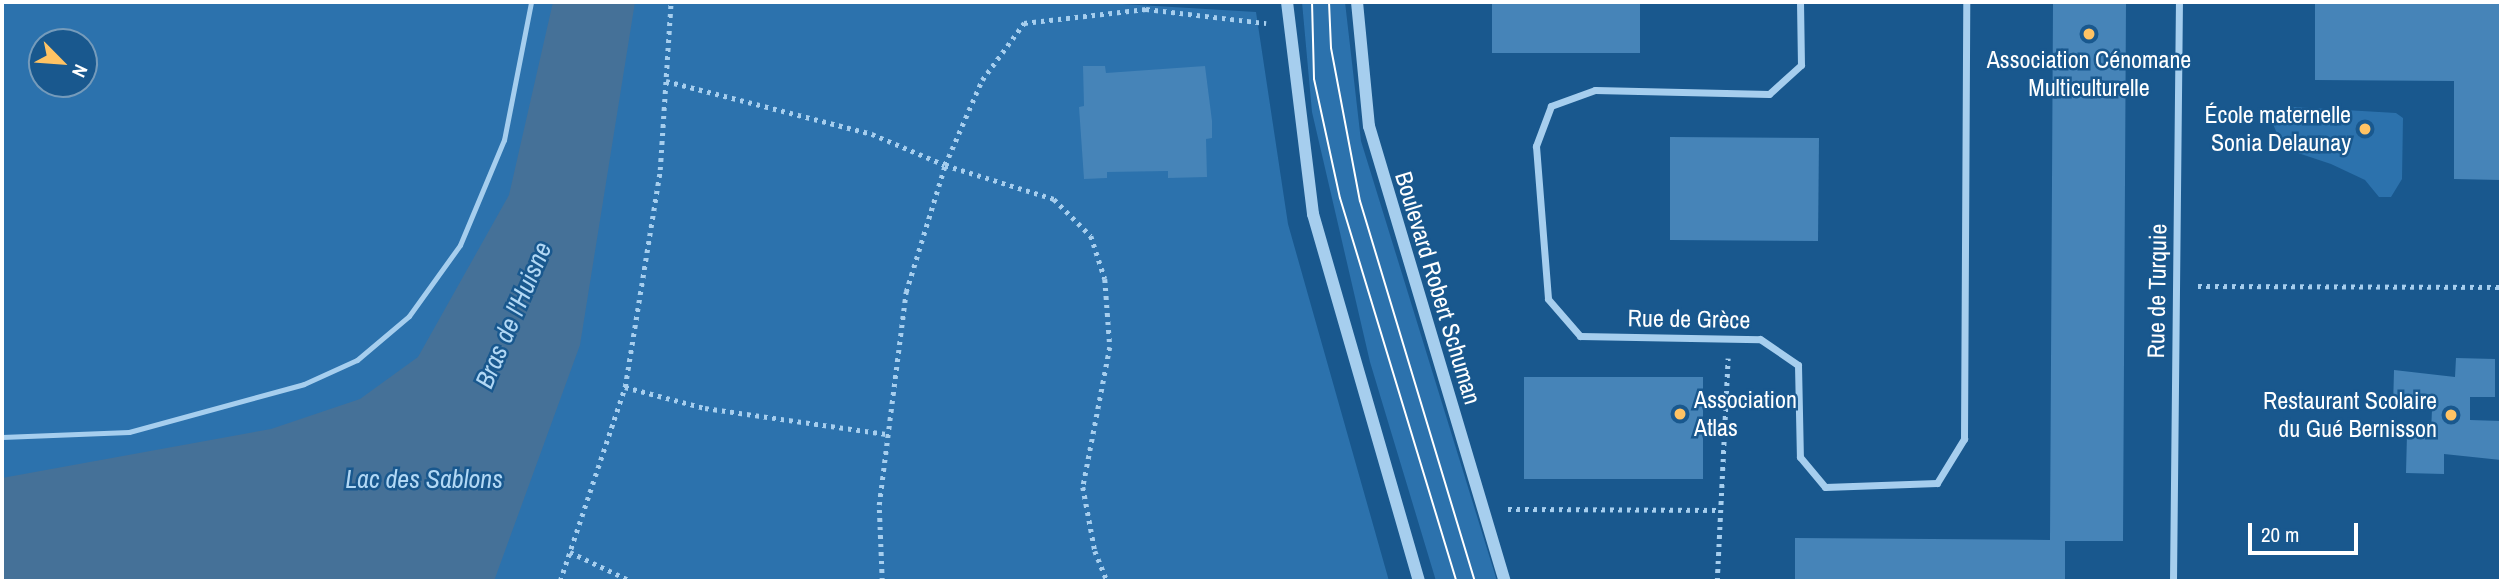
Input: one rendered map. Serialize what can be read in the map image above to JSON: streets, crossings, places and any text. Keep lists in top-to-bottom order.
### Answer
{
  "streets": {
    "street": ["Boulevard Robert Schuman", "Rue de Turquie", "Rue de Grèce"]
  },
  "water": ["Bras de l'Huisne", "Lac des Sablons"],
  "places": [
    "Association Cénomane Multiculturelle",
    "École maternelle Sonia Delaunay",
    "Association Atlas",
    "Restaurant Scolaire du Gué Bernisson"
  ],
  "scale_bar": "20 m",
  "north": "bottom right"
}
